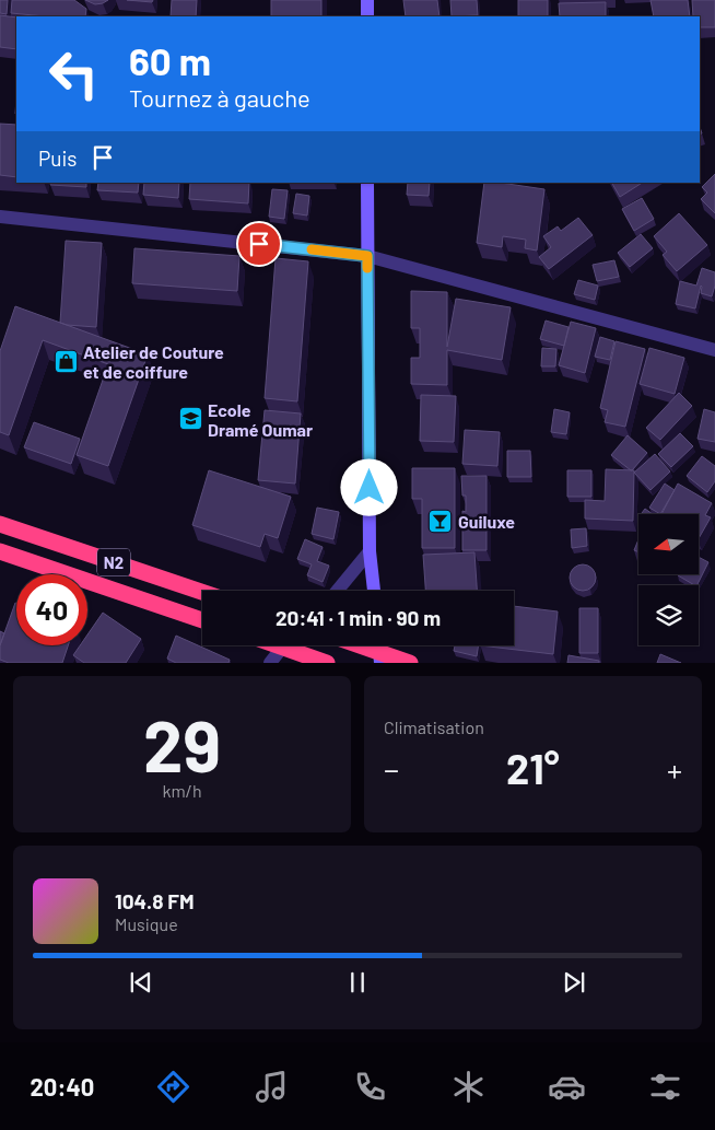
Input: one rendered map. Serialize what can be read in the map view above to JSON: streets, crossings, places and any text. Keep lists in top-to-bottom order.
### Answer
{
  "streets": {
    "highway": ["N2"]
  },
  "places": {
    "shop": ["Atelier de Couture et de coiffure"],
    "school or university": ["Ecole Dramé Oumar"],
    "bar": ["Guiluxe"]
  },
  "north": "left",
  "page": {
    "turn": ["60 m", "Tournez à gauche"],
    "then": "Puis",
    "limit": "40",
    "trip": "20:41 · 1 min · 90 m",
    "tile": [
      ["29", "km/h"],
      "Climatisation"
    ],
    "heat": ["−", "21°", "+"],
    "song": ["104.8 FM", "Musique"],
    "tabs": "20:40"
  }
}
